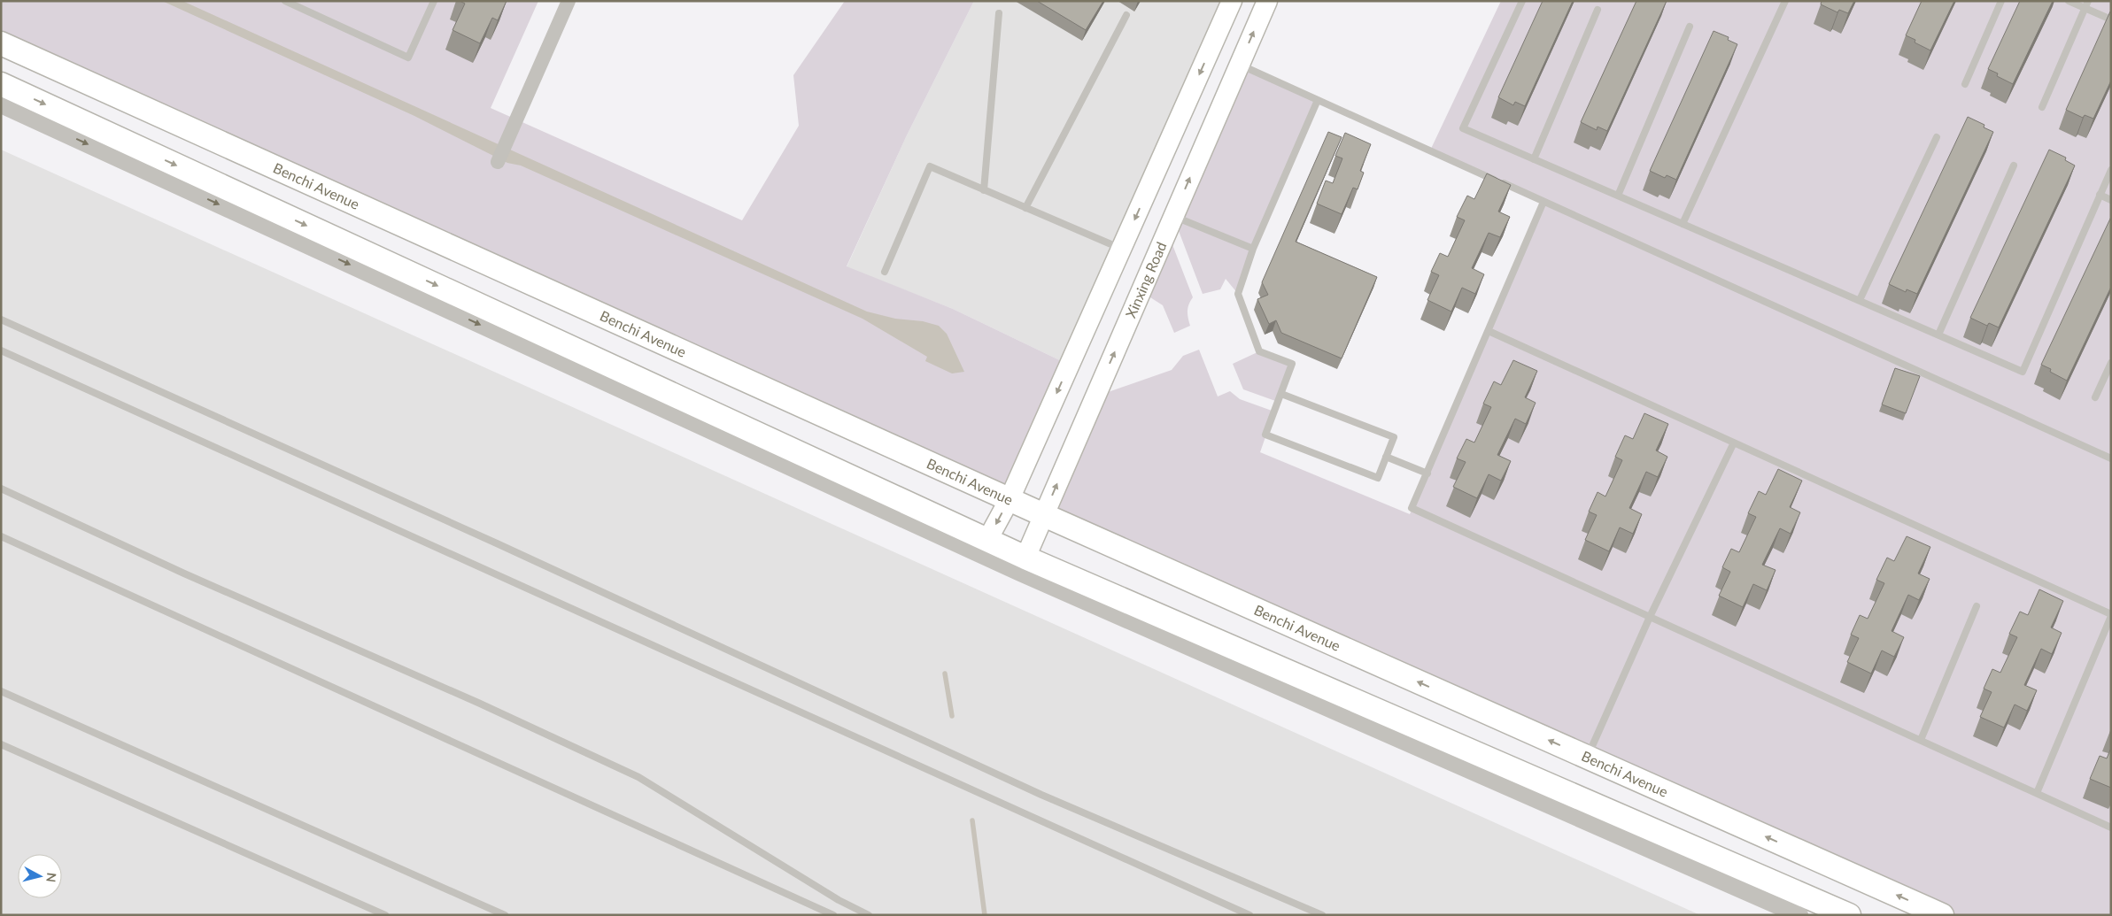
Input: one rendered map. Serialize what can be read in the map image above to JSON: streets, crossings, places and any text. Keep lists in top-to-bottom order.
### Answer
{
  "streets": {
    "main road": ["Benchi Avenue", "Xinxing Road"]
  },
  "crossings": [
    ["Benchi Avenue", "Xinxing Road"]
  ],
  "north": "right"
}
